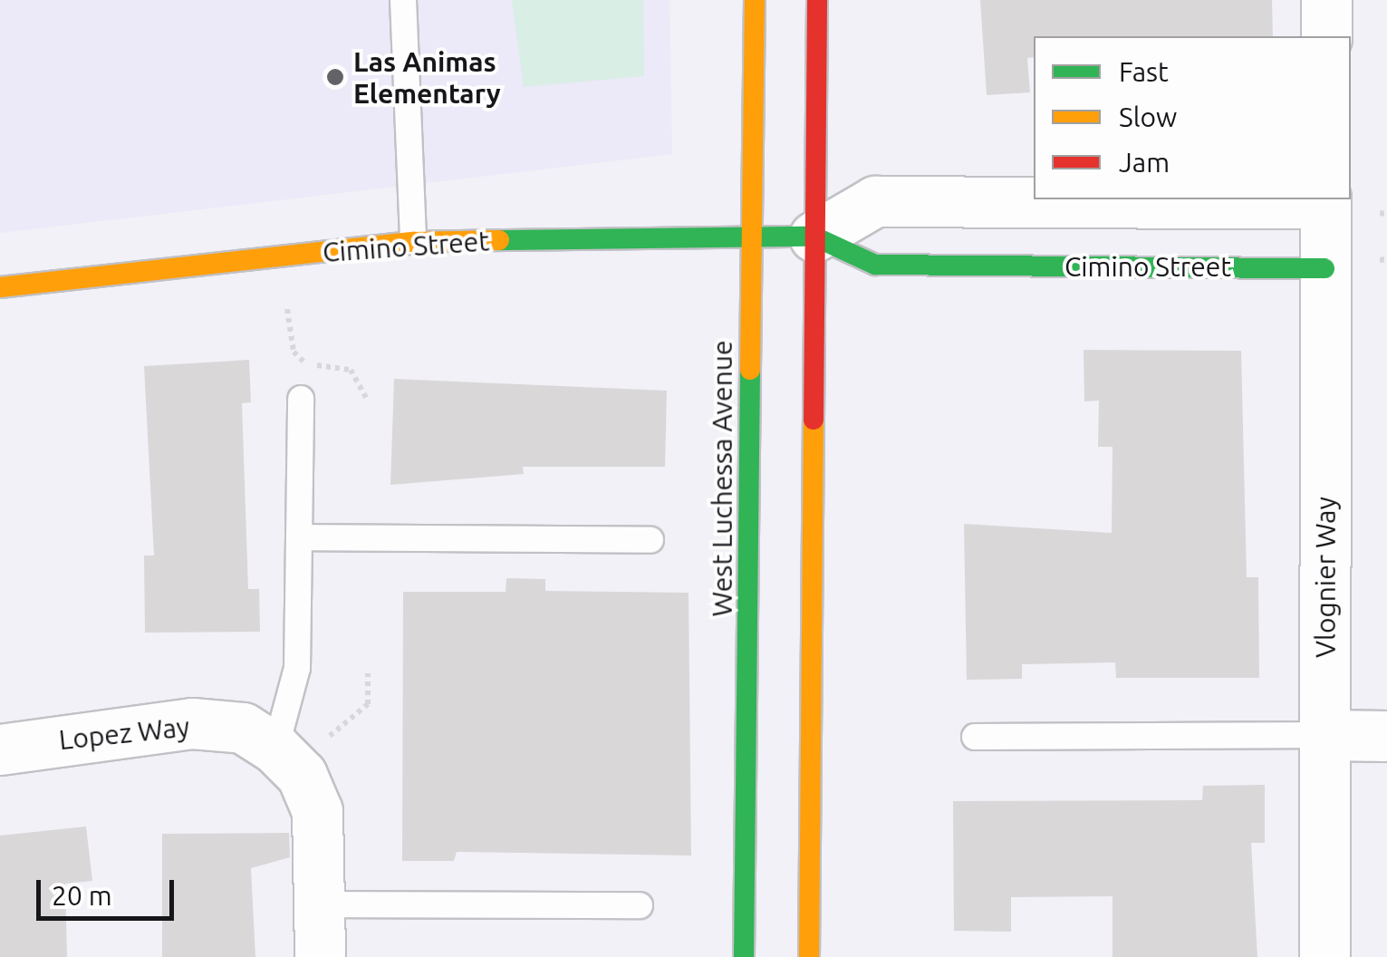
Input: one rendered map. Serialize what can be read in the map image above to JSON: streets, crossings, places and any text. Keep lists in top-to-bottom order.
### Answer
{
  "streets": {
    "street": [
      "Cimino Street",
      "West Luchessa Avenue",
      "Vlognier Way",
      "Lopez Way"
    ]
  },
  "crossings": [
    ["Cimino Street", "West Luchessa Avenue"],
    ["Cimino Street", "Vlognier Way"]
  ],
  "places": ["Las Animas Elementary"],
  "legend": ["Fast", "Slow", "Jam"],
  "scale_bar": "20 m"
}
